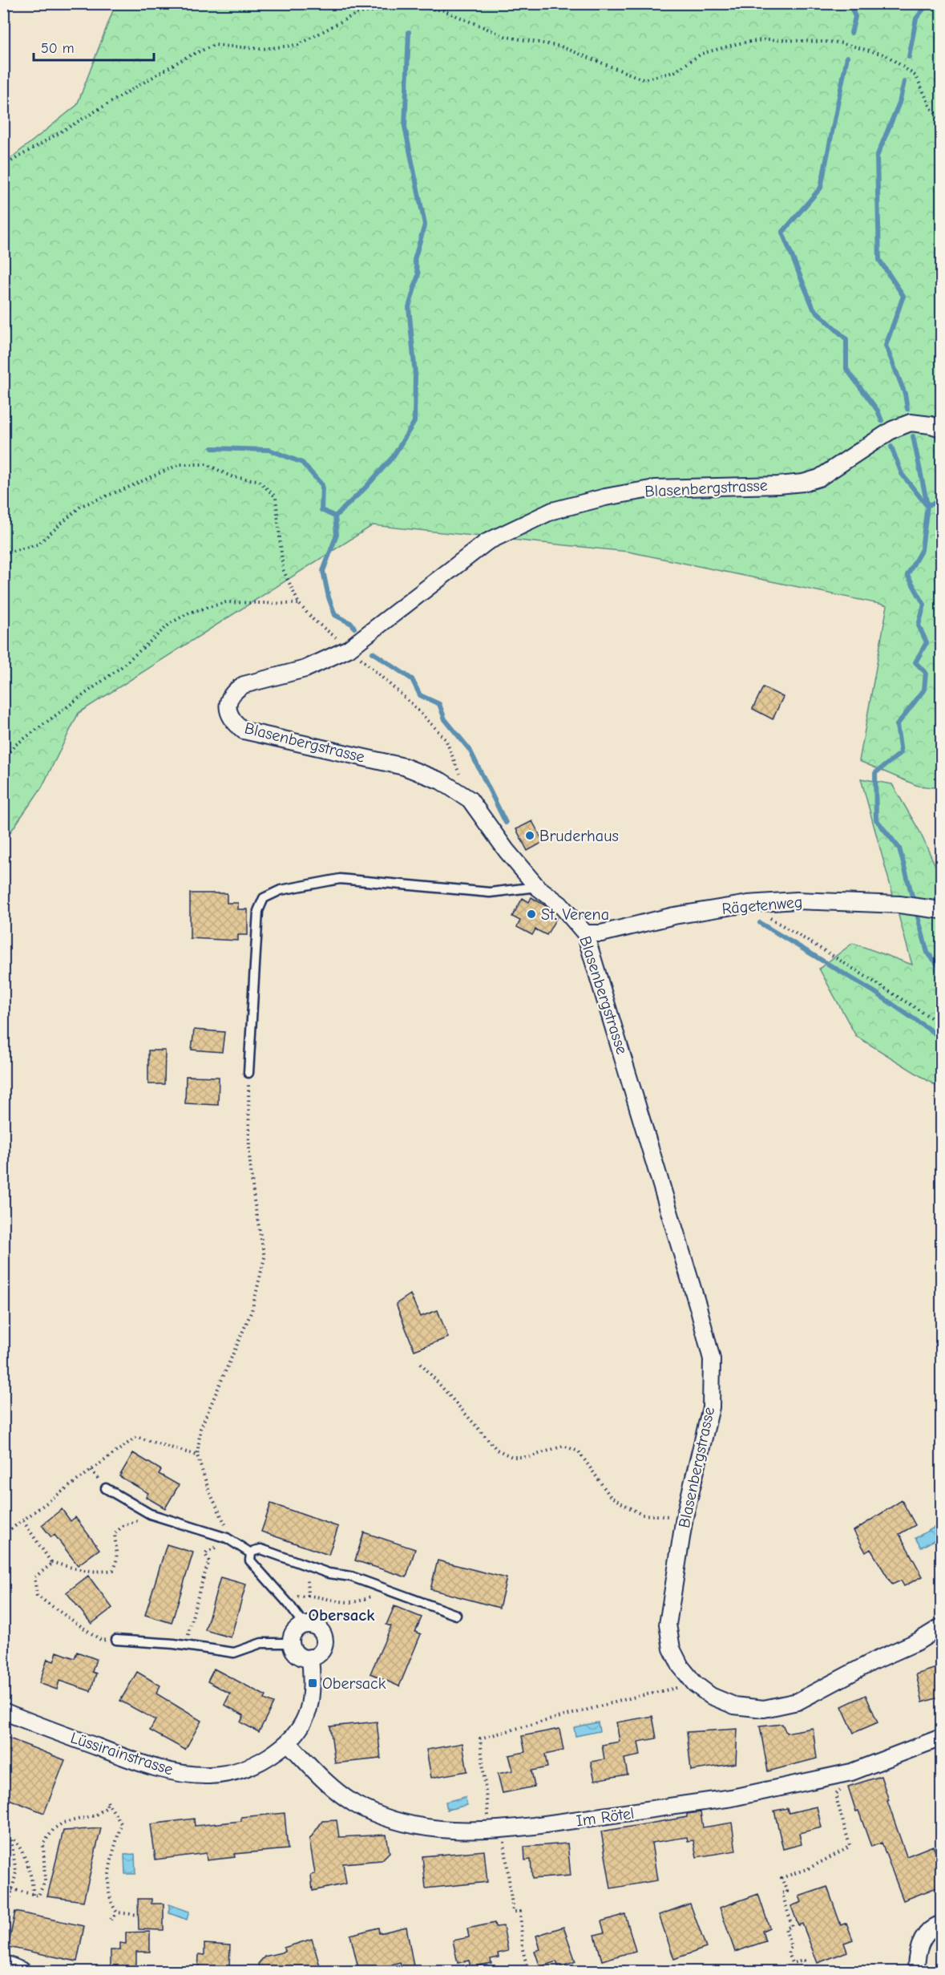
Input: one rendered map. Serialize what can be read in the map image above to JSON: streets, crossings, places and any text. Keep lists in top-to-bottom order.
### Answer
{
  "streets": {
    "street": [
      "Blasenbergstrasse",
      "Rägetenweg",
      "Lüssirainstrasse",
      "Im Rötel"
    ]
  },
  "crossings": [
    ["Blasenbergstrasse", "Rägetenweg"],
    ["Lüssirainstrasse", "Im Rötel"]
  ],
  "districts": ["Obersack"],
  "places": {
    "other": ["Bruderhaus", "St. Verena"],
    "transit": ["Obersack"]
  },
  "scale_bar": "50 m"
}
